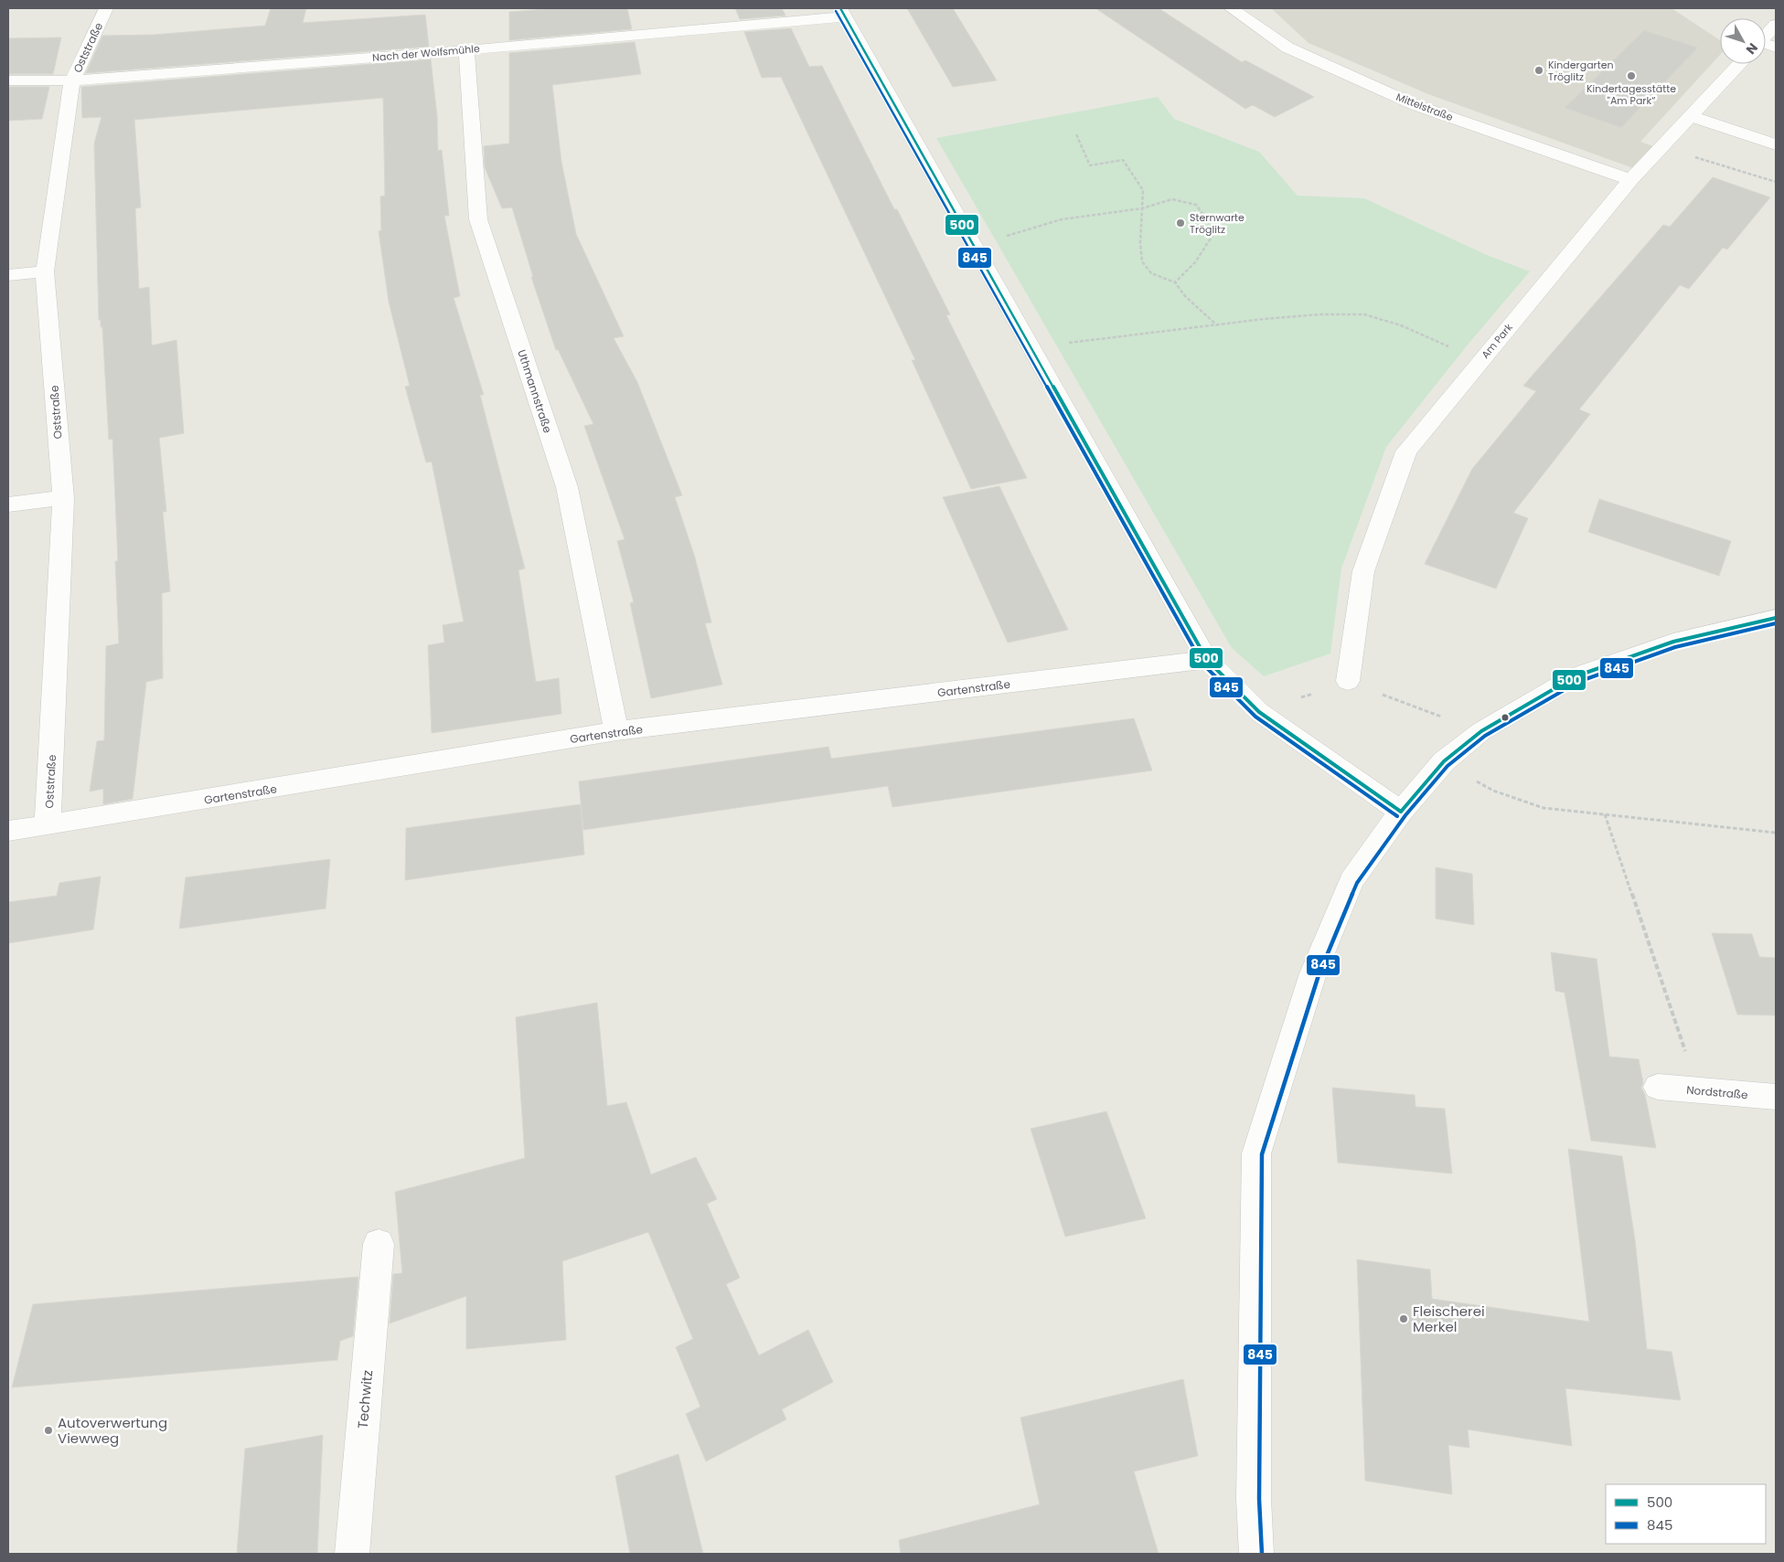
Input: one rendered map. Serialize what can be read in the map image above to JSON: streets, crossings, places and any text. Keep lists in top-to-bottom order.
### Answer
{
  "streets": {
    "street": [
      "Oststraße",
      "Nach der Wolfsmühle",
      "Mittelstraße",
      "Am Park",
      "Uthmannstraße",
      "Gartenstraße",
      "Nordstraße",
      "Techwitz"
    ]
  },
  "crossings": [
    ["Oststraße", "Nach der Wolfsmühle"],
    ["Oststraße", "Gartenstraße"],
    ["Nach der Wolfsmühle", "Uthmannstraße"],
    ["Mittelstraße", "Am Park"],
    ["Uthmannstraße", "Gartenstraße"]
  ],
  "places": [
    "Kindergarten Tröglitz",
    "Kindertagesstätte \"Am Park“",
    "Sternwarte Tröglitz",
    "Fleischerei Merkel",
    "Autoverwertung Viewweg"
  ],
  "lines": ["transit line 500", "transit line 845"],
  "legend": ["500", "845"],
  "north": "bottom right"
}
